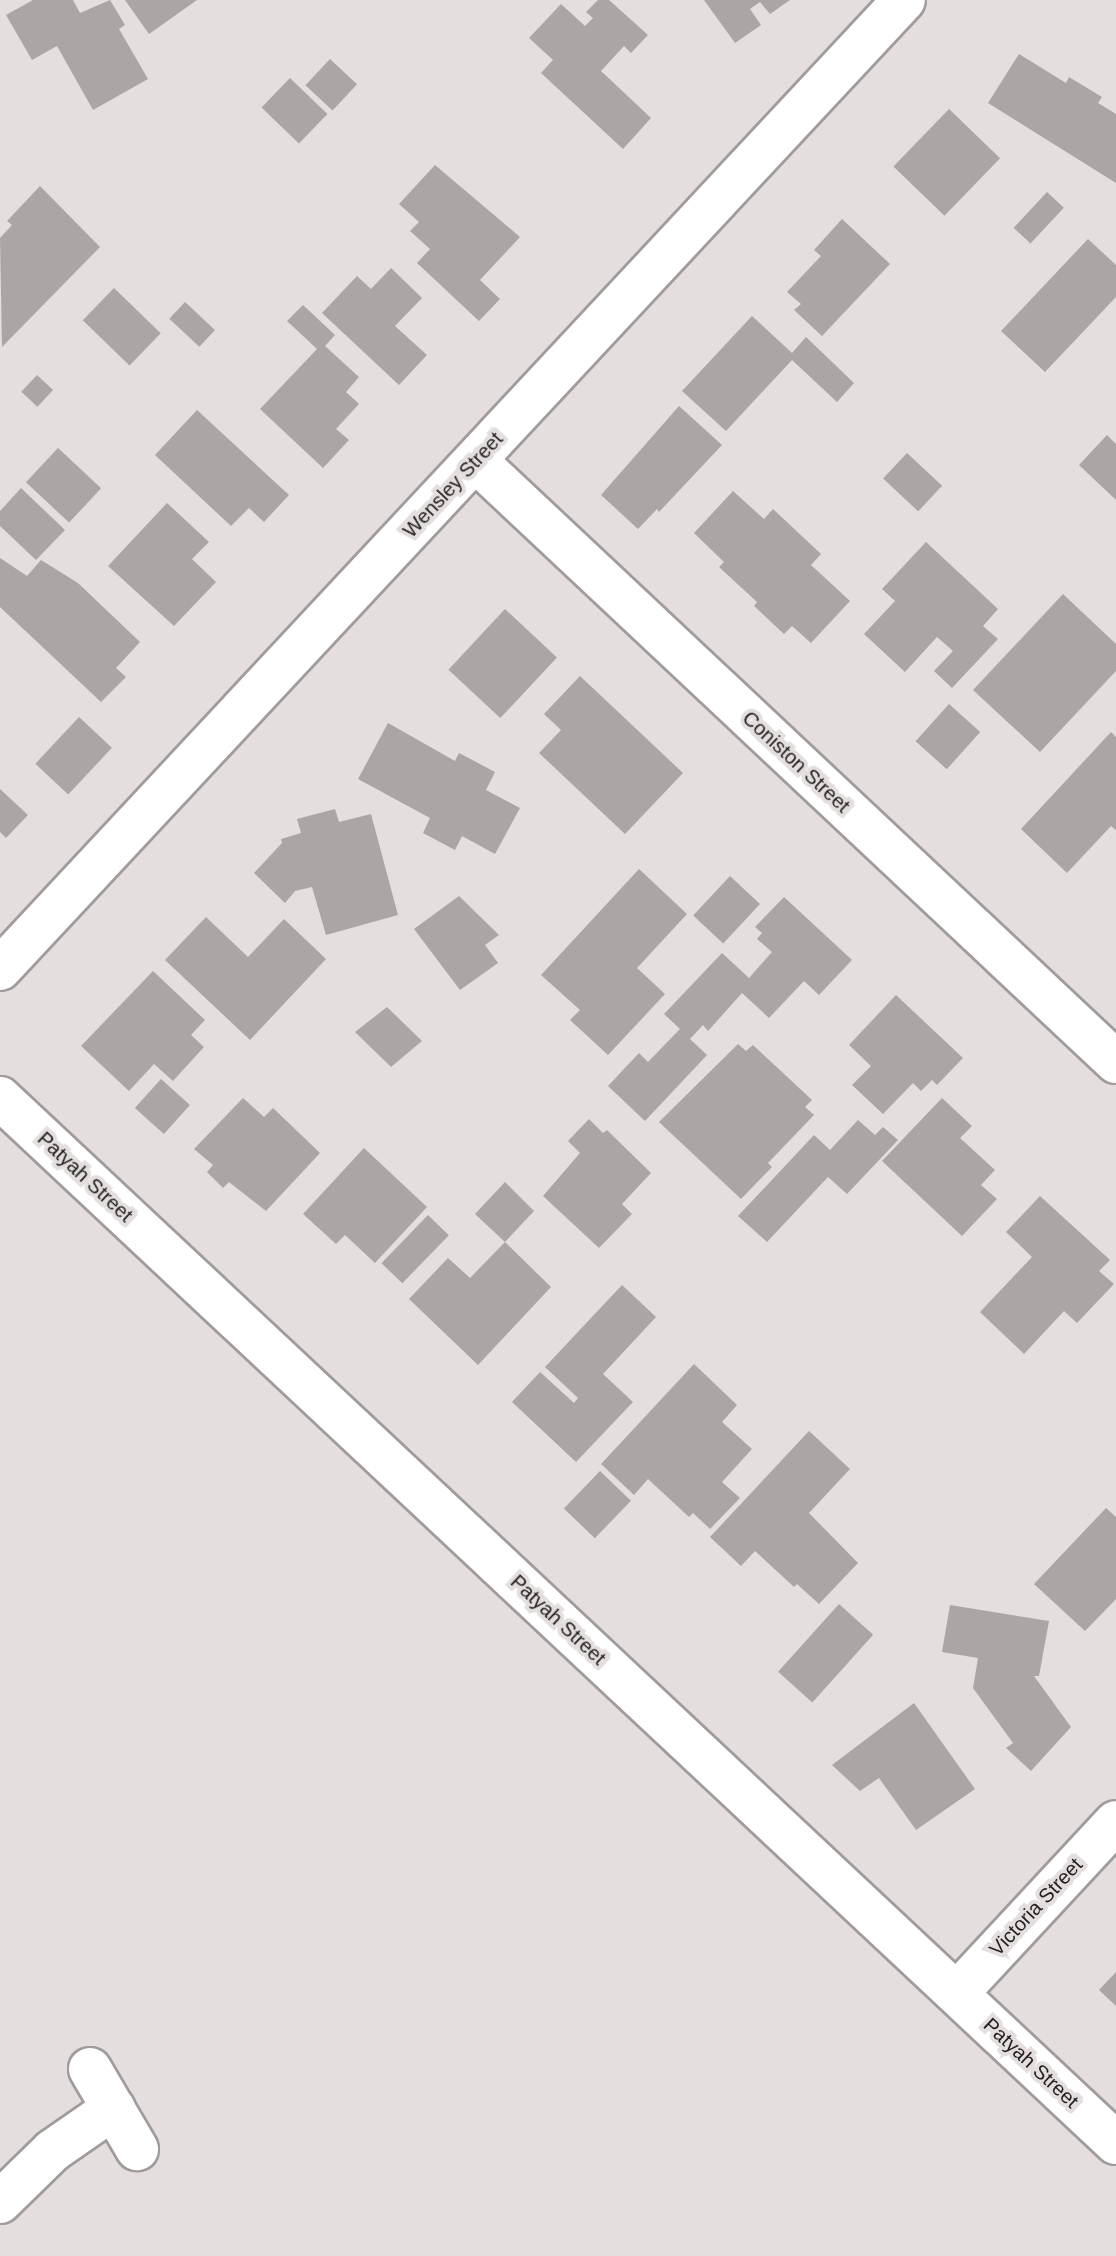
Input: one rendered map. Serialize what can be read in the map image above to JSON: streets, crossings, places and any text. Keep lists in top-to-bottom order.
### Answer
{
  "streets": {
    "street": [
      "Wensley Street",
      "Coniston Street",
      "Patyah Street",
      "Victoria Street"
    ]
  },
  "crossings": [
    ["Wensley Street", "Coniston Street"],
    ["Patyah Street", "Victoria Street"]
  ]
}
